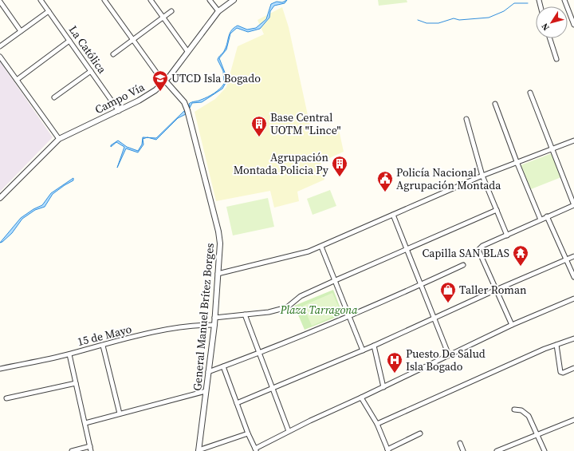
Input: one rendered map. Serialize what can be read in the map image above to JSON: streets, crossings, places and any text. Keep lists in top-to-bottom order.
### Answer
{
  "streets": {
    "street": [
      "La Católica",
      "Campo Vía",
      "General Manuel Brítez Borges",
      "15 de Mayo"
    ]
  },
  "crossings": [
    ["La Católica", "Campo Vía"],
    ["Campo Vía", "General Manuel Brítez Borges"],
    ["General Manuel Brítez Borges", "15 de Mayo"]
  ],
  "parks": ["Plaza Tarragona"],
  "places": {
    "school or university": ["UTCD Isla Bogado"],
    "building": ["Base Central UOTM \"Lince\"", "Agrupación Montada Policia Py"],
    "public building": ["Policía Nacional Agrupación Montada"],
    "temple": ["Capilla SAN BLAS"],
    "shop": ["Taller Roman"],
    "hospital": ["Puesto De Salud Isla Bogado"]
  },
  "north": "bottom left"
}
